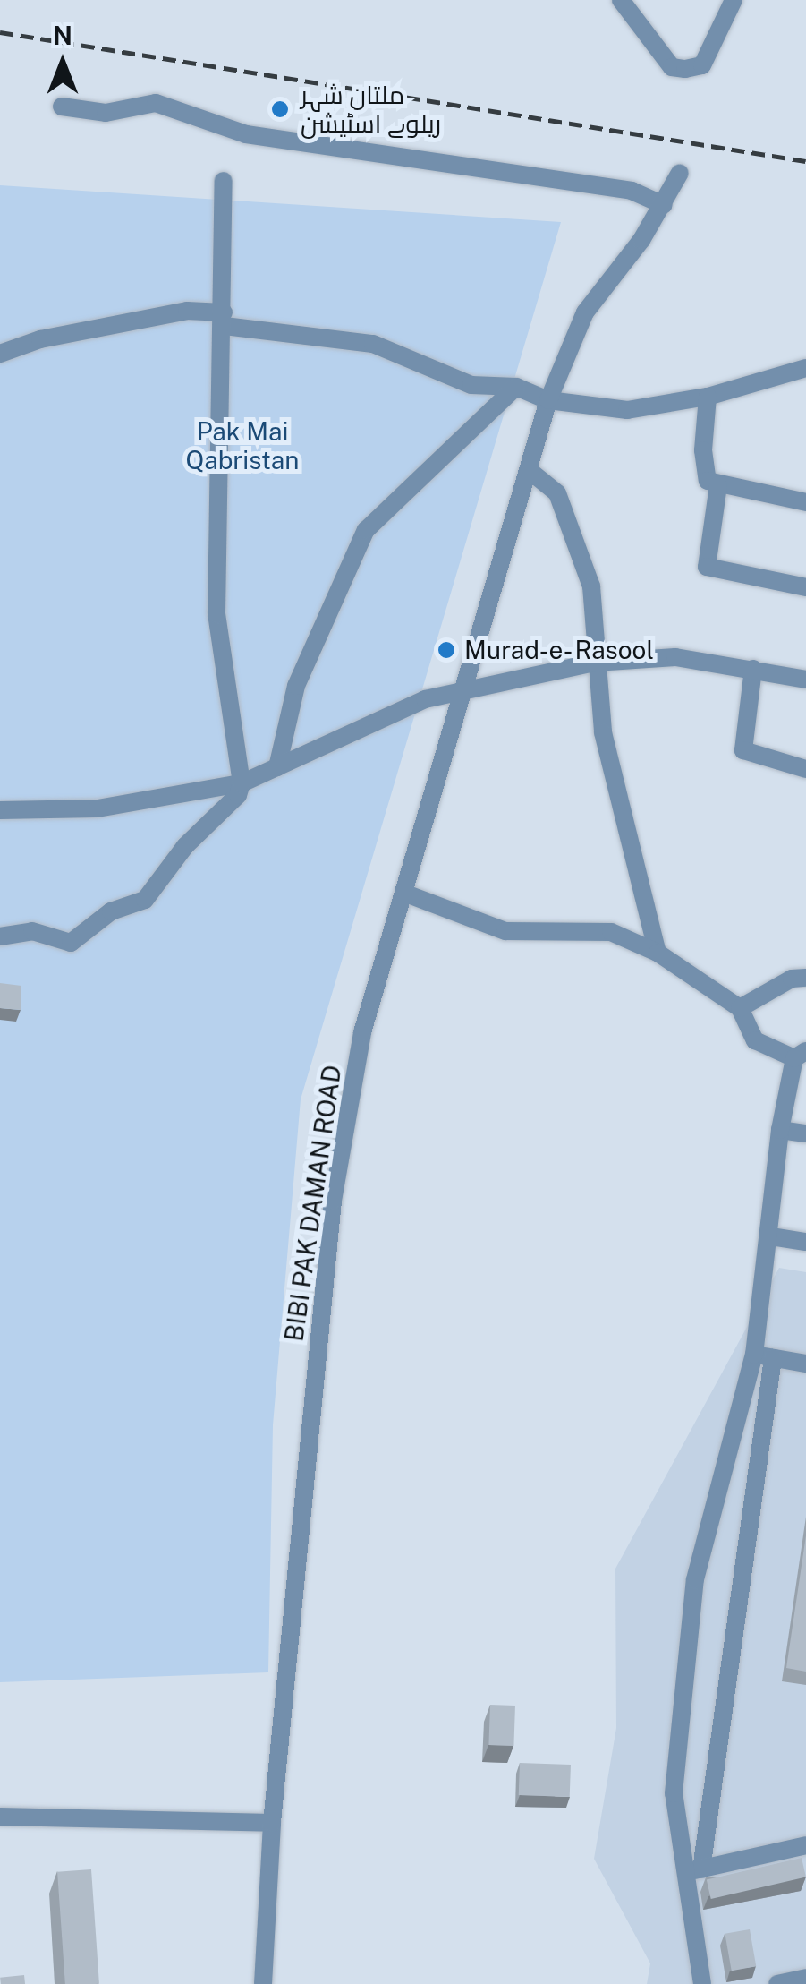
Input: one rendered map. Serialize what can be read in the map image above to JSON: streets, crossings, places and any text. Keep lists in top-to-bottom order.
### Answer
{
  "streets": {
    "street": ["BIBI PAK DAMAN ROAD"]
  },
  "parks": ["Pak Mai Qabristan"],
  "places": ["ملتان شہر ریلوے اسٹیشن", "Murad-e- Rasool"],
  "north": "top"
}
